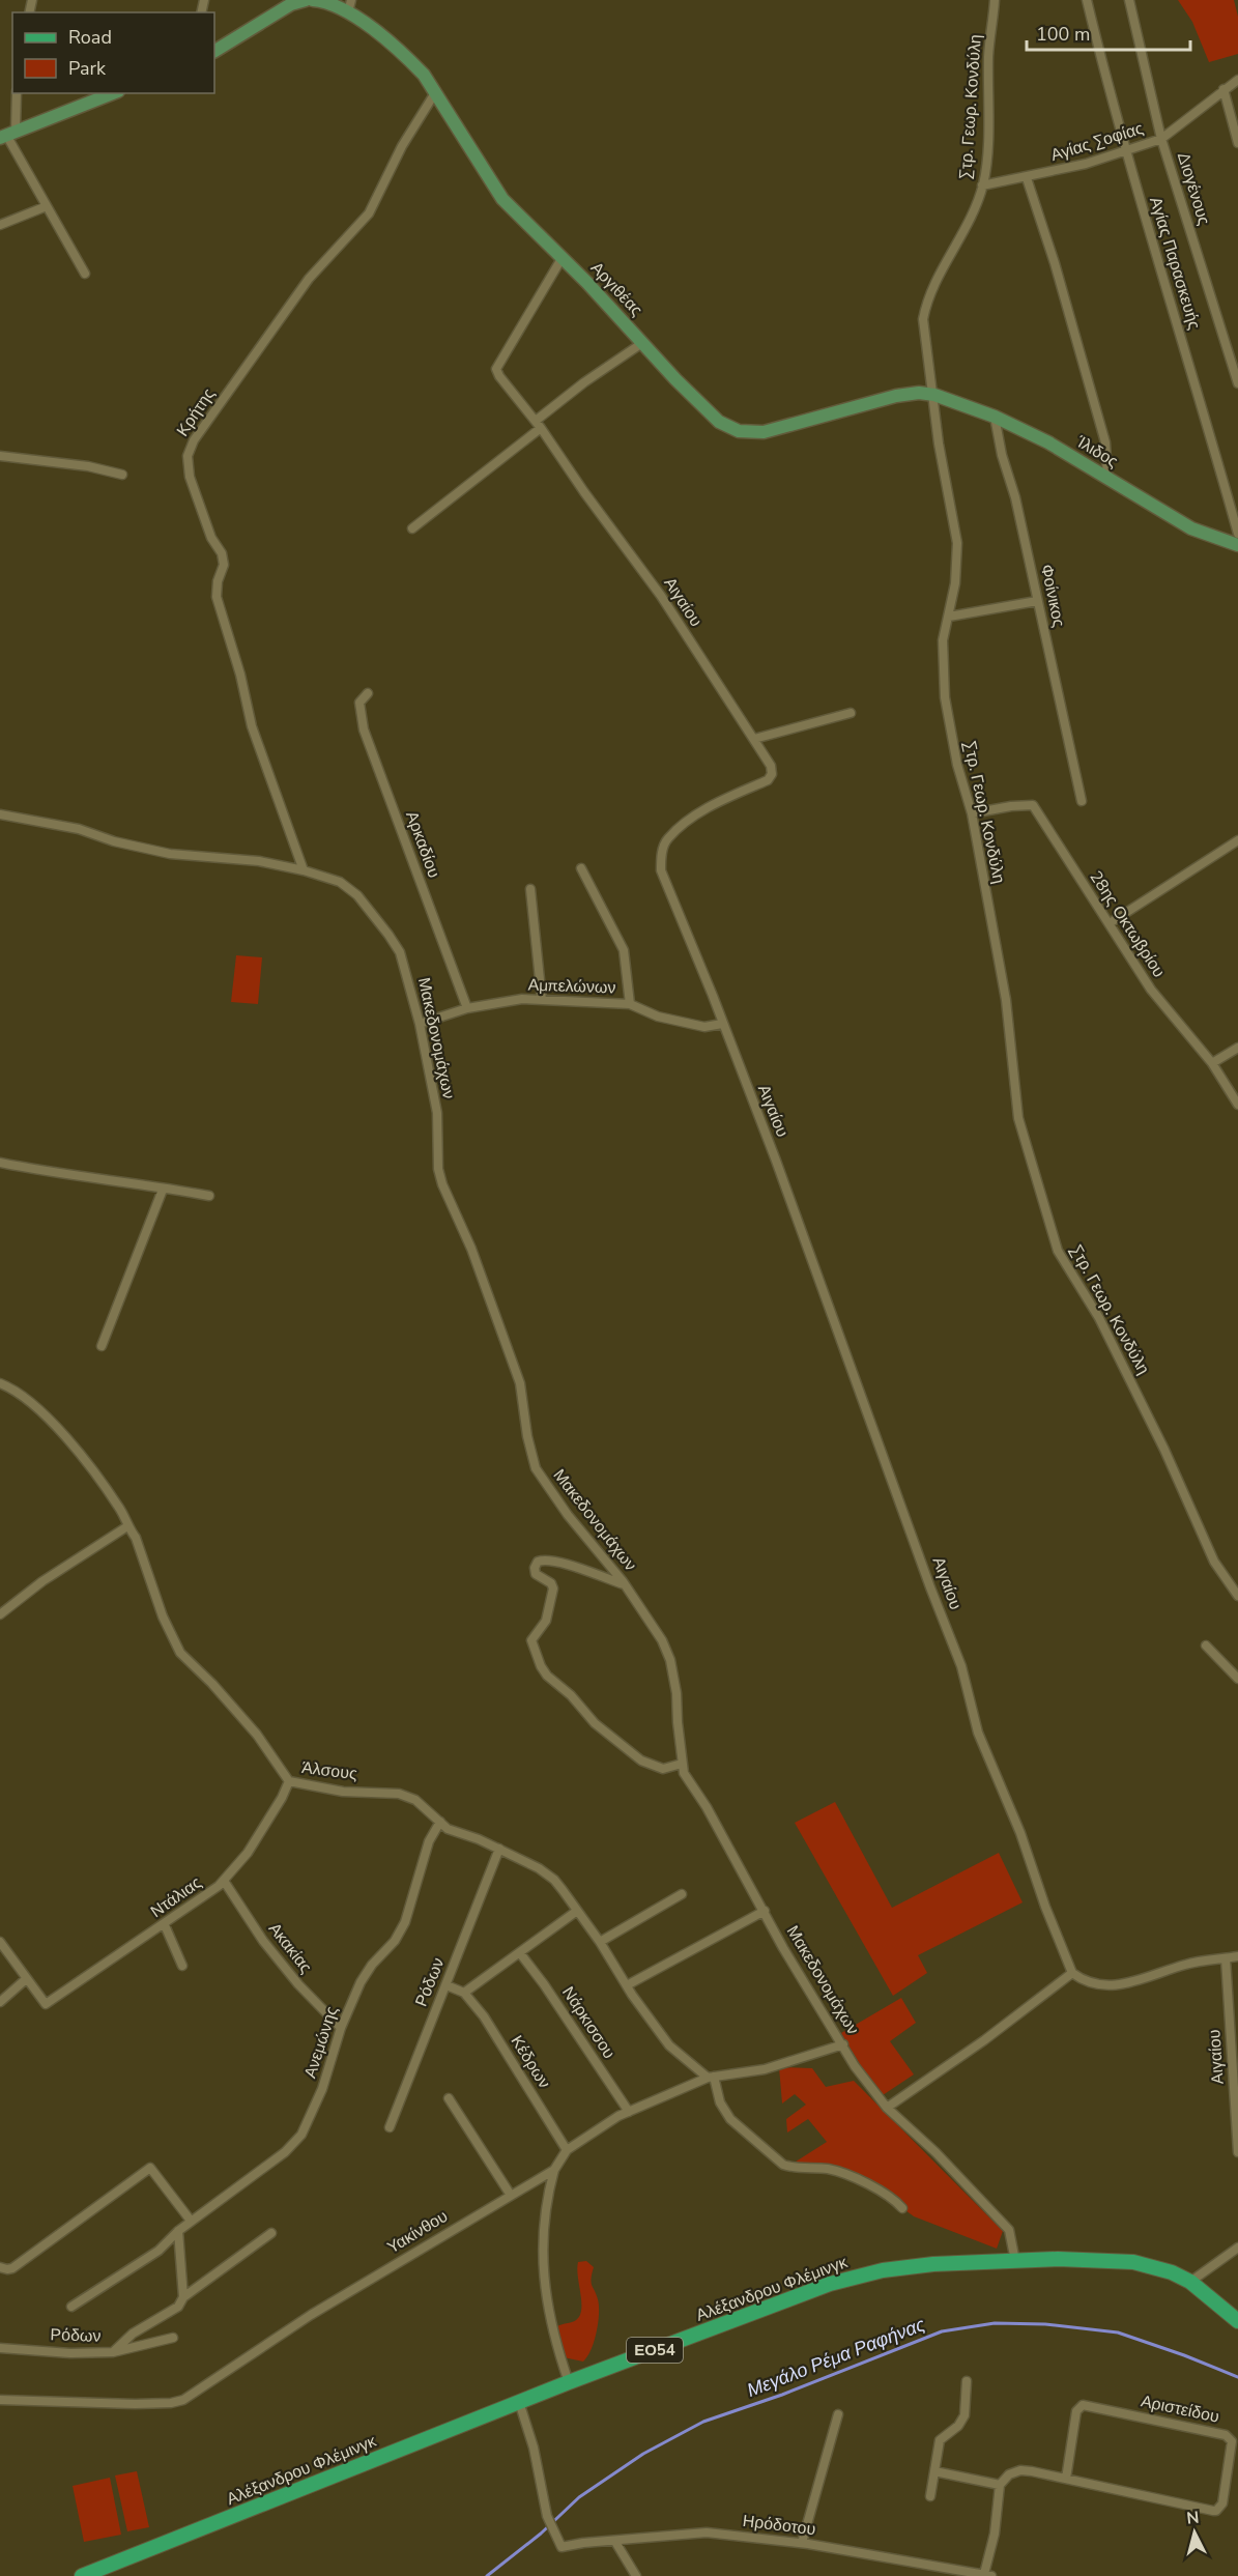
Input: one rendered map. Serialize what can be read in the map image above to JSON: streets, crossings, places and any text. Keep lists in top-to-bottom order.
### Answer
{
  "streets": {
    "main road": ["Αλέξανδρου Φλέμινγκ", "ΕΟ54"],
    "street": [
      "Στρ. Γεωρ. Κονδύλη",
      "Αγίας Σοφίας",
      "Διογένους",
      "Αγίας Παρασκευής",
      "Αργιθέας",
      "Κρήτης",
      "Ίλιδος",
      "Φοίνικος",
      "Αιγαίου",
      "Αρκαδίου",
      "28ης Οκτωβρίου",
      "Αμπελώνων",
      "Μακεδονομάχων",
      "Άλσους",
      "Ντάλιας",
      "Ακακίας",
      "Ρόδων",
      "Νάρκισσου",
      "Ανεμώνης",
      "Κέδρων",
      "Υακίνθου",
      "Αριστείδου",
      "Ηρόδοτου"
    ]
  },
  "crossings": [
    ["Στρ. Γεωρ. Κονδύλη", "Αγίας Σοφίας"],
    ["Στρ. Γεωρ. Κονδύλη", "Αργιθέας"],
    ["Στρ. Γεωρ. Κονδύλη", "Ίλιδος"],
    ["Στρ. Γεωρ. Κονδύλη", "28ης Οκτωβρίου"],
    ["Αγίας Σοφίας", "Διογένους"],
    ["Αγίας Σοφίας", "Αγίας Παρασκευής"],
    ["Αργιθέας", "Κρήτης"],
    ["Αργιθέας", "Ίλιδος"],
    ["Αργιθέας", "Αιγαίου"],
    ["Κρήτης", "Μακεδονομάχων"],
    ["Ίλιδος", "Φοίνικος"],
    ["Αιγαίου", "Αμπελώνων"],
    ["Αρκαδίου", "Αμπελώνων"],
    ["Αμπελώνων", "Μακεδονομάχων"],
    ["Μακεδονομάχων", "Υακίνθου"],
    ["Μακεδονομάχων", "Αλέξανδρου Φλέμινγκ"],
    ["Άλσους", "Ντάλιας"],
    ["Άλσους", "Ρόδων"],
    ["Άλσους", "Ανεμώνης"],
    ["Άλσους", "Υακίνθου"],
    ["Ντάλιας", "Ακακίας"],
    ["Ακακίας", "Ανεμώνης"],
    ["Νάρκισσου", "Υακίνθου"],
    ["Κέδρων", "Υακίνθου"],
    ["Αλέξανδρου Φλέμινγκ", "Ηρόδοτου"]
  ],
  "water": ["Μεγάλο Ρέμα Ραφήνας"],
  "legend": ["Road", "Park"],
  "scale_bar": "100 m",
  "north": "top"
}
